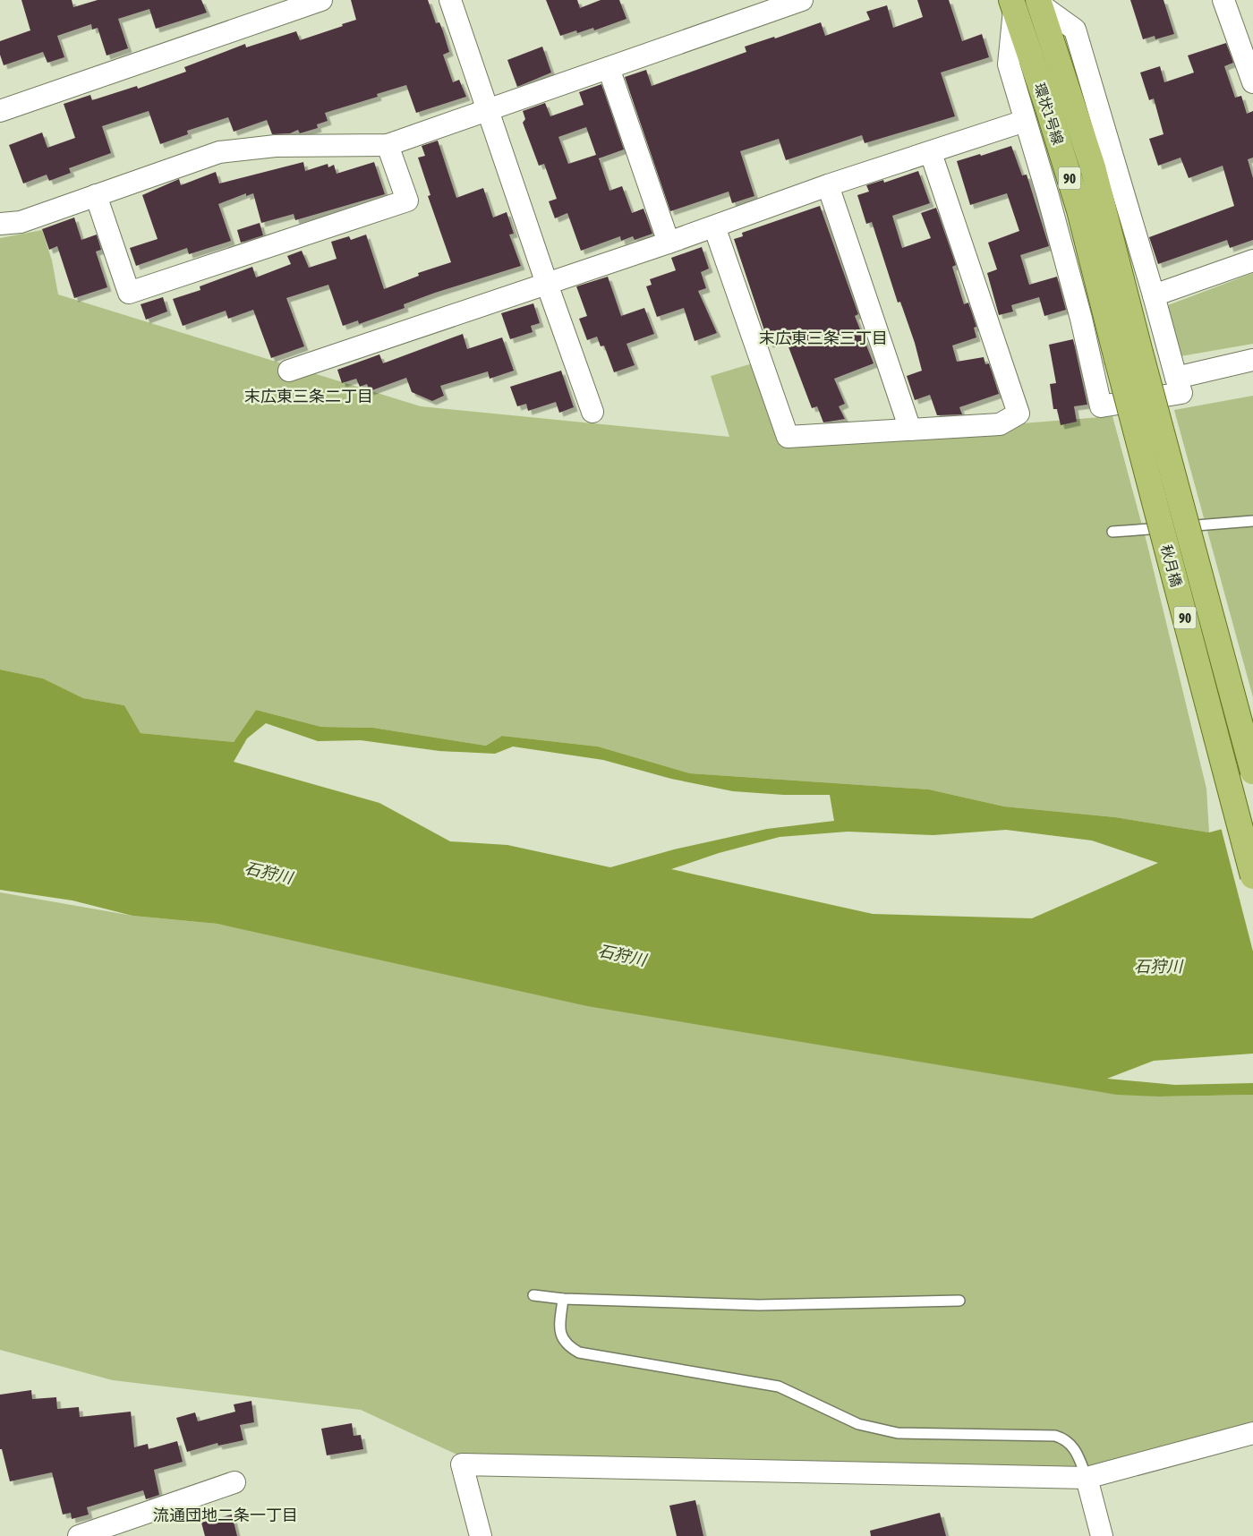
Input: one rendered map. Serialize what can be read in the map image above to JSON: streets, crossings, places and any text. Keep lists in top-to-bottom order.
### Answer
{
  "streets": {
    "main road": ["環状1号線", "90", "秋月橋"]
  },
  "crossings": [
    ["環状1号線", "秋月橋"]
  ],
  "districts": ["末広東三条三丁目", "末広東三条二丁目", "流通団地二条一丁目"],
  "water": ["石狩川"]
}
